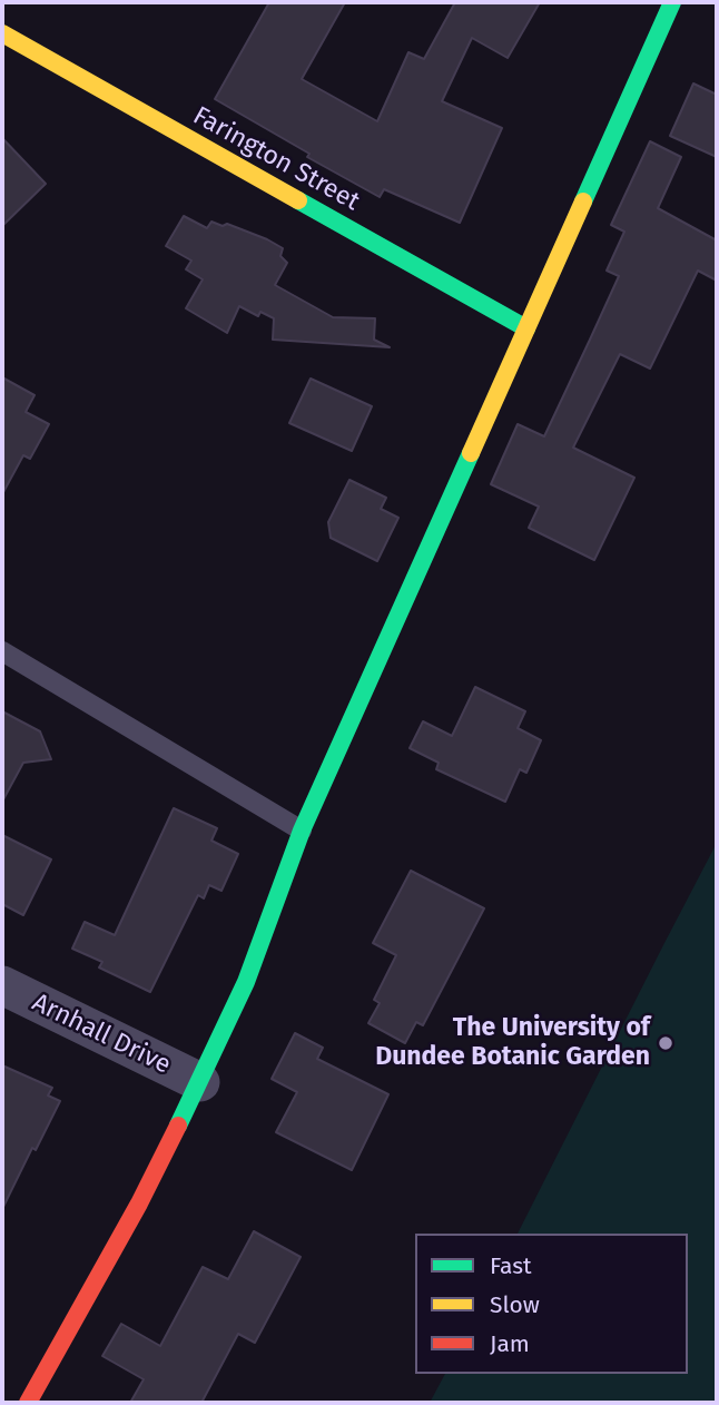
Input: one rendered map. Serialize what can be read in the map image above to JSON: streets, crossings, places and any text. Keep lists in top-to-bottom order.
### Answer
{
  "streets": {
    "street": ["Farington Street", "Arnhall Drive"]
  },
  "places": ["The University of Dundee Botanic Garden"],
  "legend": ["Fast", "Slow", "Jam"]
}
